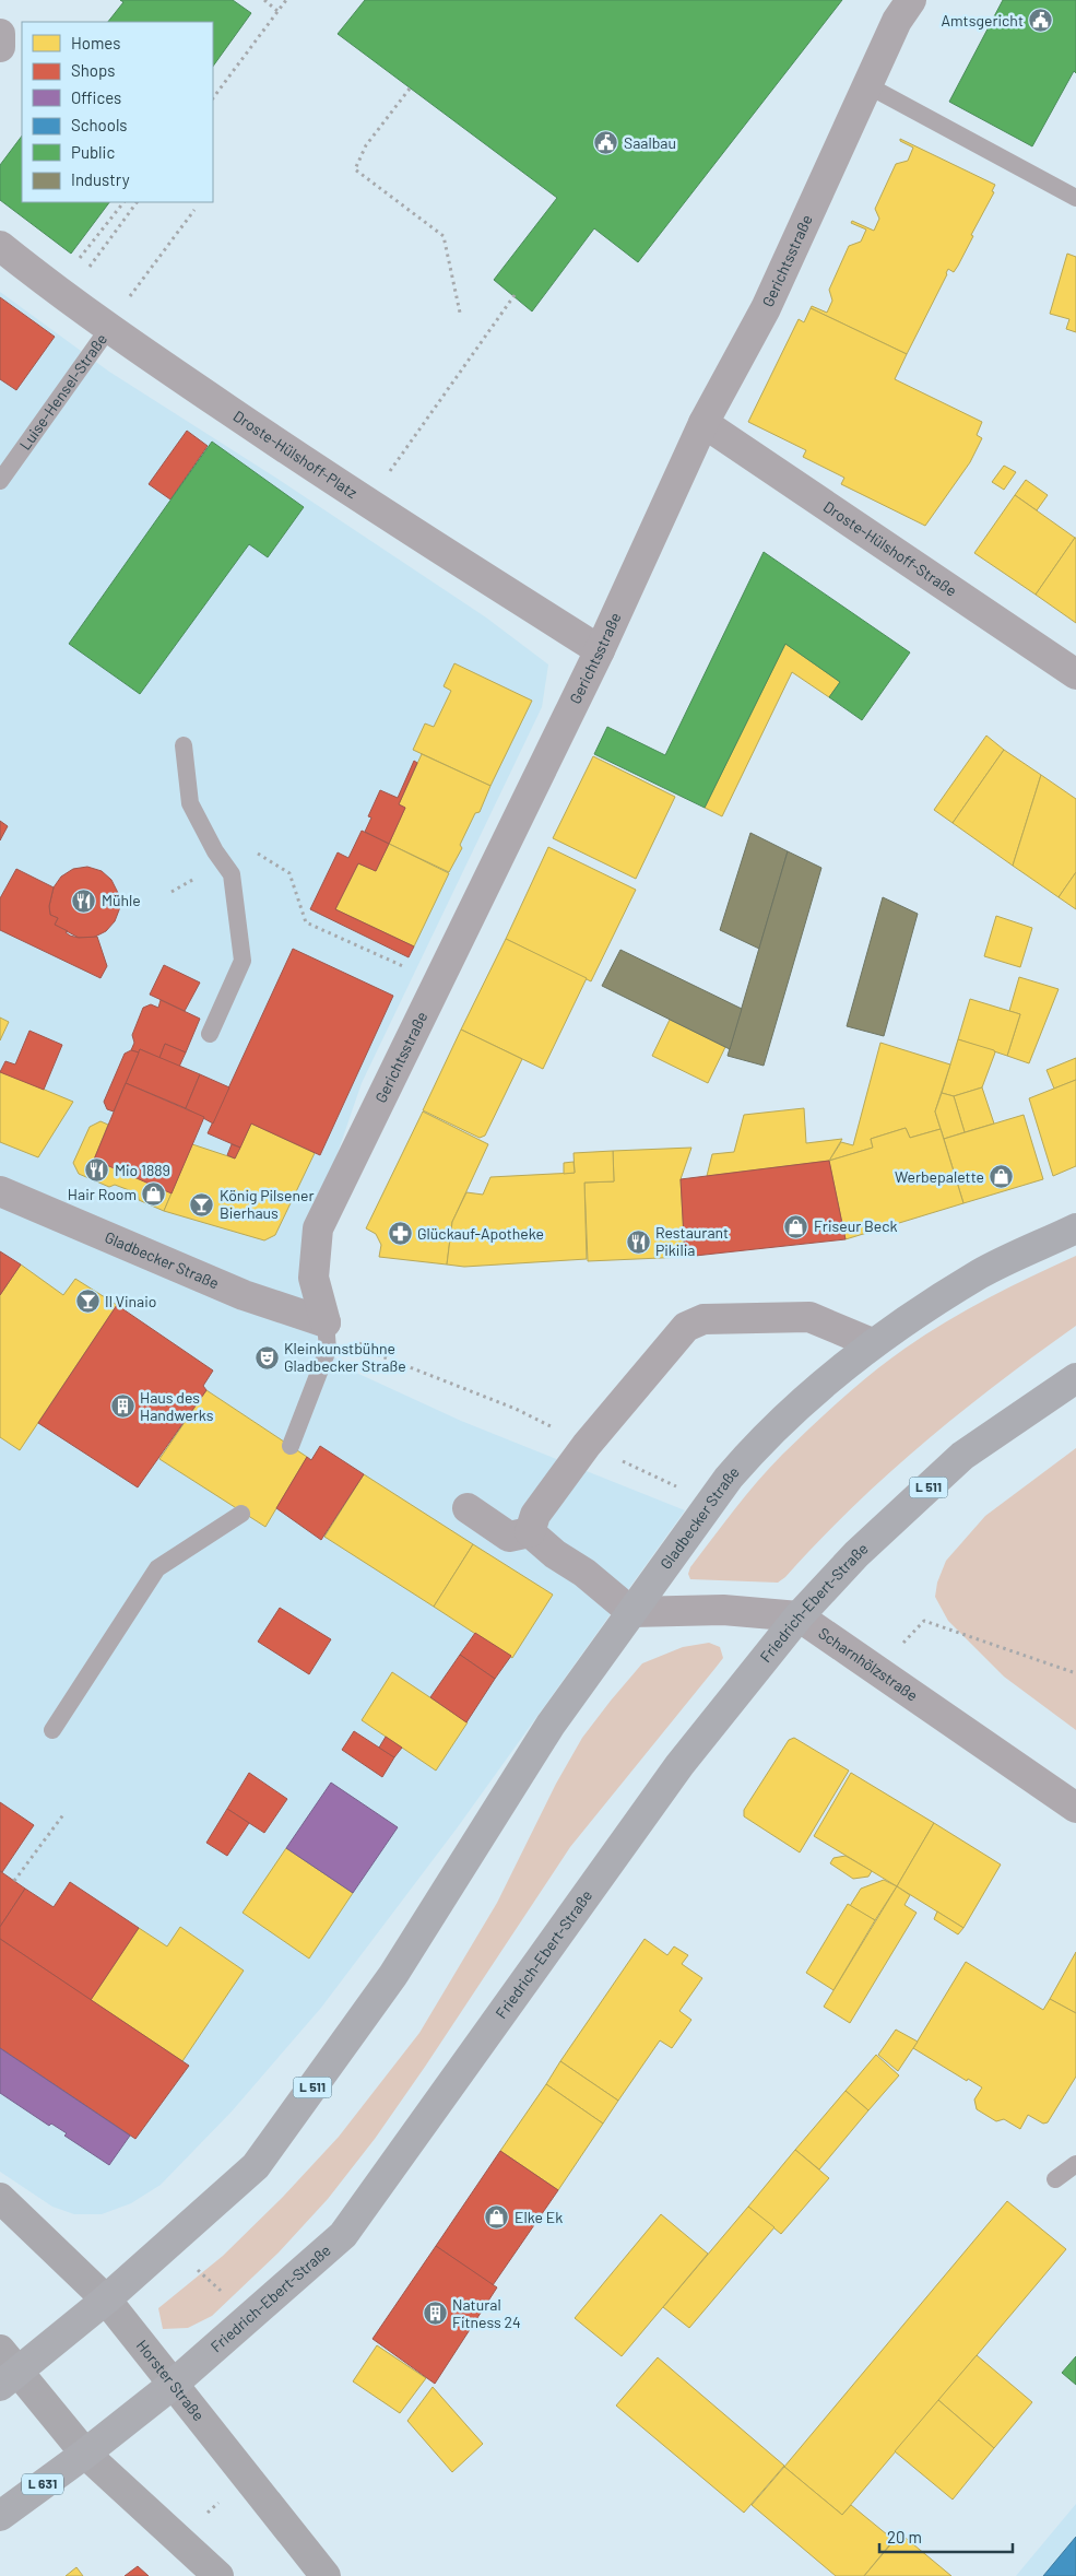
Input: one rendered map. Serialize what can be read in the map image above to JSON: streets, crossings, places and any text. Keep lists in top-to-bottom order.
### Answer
{
  "streets": {
    "main road": [
      "Gladbecker Straße",
      "L 511",
      "Friedrich-Ebert-Straße",
      "Horster Straße",
      "L 631"
    ],
    "street": [
      "Gerichtsstraße",
      "Droste-Hülshoff-Platz",
      "Droste-Hülshoff-Straße",
      "Scharnhölzstraße"
    ],
    "lane": ["Luise-Hensel-Straße"]
  },
  "crossings": [
    ["Gerichtsstraße", "Droste-Hülshoff-Platz"],
    ["Gerichtsstraße", "Droste-Hülshoff-Straße"],
    ["Gerichtsstraße", "Gladbecker Straße"],
    ["Luise-Hensel-Straße", "Droste-Hülshoff-Platz"],
    ["Gladbecker Straße", "L 511"],
    ["L 511", "Friedrich-Ebert-Straße"],
    ["L 511", "Horster Straße"],
    ["Friedrich-Ebert-Straße", "Scharnhölzstraße"],
    ["Friedrich-Ebert-Straße", "Horster Straße"]
  ],
  "places": {
    "public building": ["Amtsgericht", "Saalbau"],
    "restaurant": ["Mühle", "Mio 1889", "Restaurant Pikilia"],
    "shop": [
      "Werbepalette",
      "Hair Room",
      "Friseur Beck",
      "Elke Ek"
    ],
    "bar": ["König Pilsener Bierhaus", "Il Vinaio"],
    "pharmacy": ["Glückauf-Apotheke"],
    "theatre": ["Kleinkunstbühne Gladbecker Straße"],
    "building": ["Haus des Handwerks", "Natural Fitness 24"]
  },
  "legend": [
    "Homes",
    "Shops",
    "Offices",
    "Schools",
    "Public",
    "Industry"
  ],
  "scale_bar": "20 m"
}
